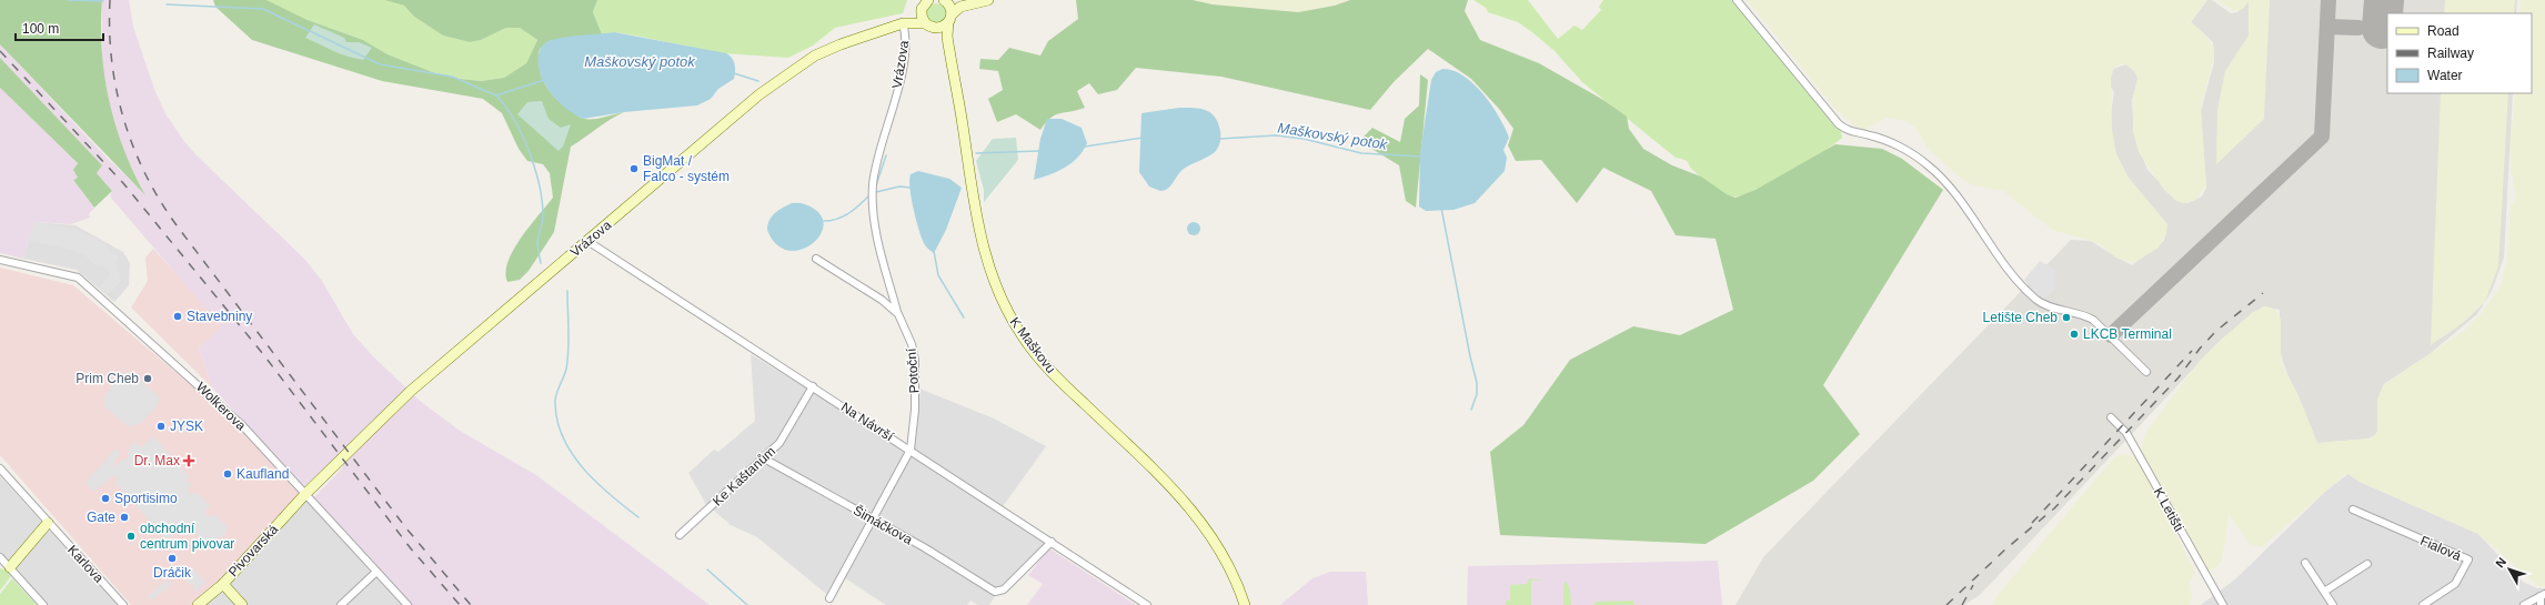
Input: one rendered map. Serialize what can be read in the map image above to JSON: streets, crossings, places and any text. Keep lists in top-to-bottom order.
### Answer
{
  "streets": {
    "street": [
      "Vrázova",
      "K Maškovu",
      "Potoční",
      "Wolkerova",
      "Na Návrší",
      "Ke Kaštanům",
      "K Letišti",
      "Šimáčkova",
      "Fialová",
      "Pivovarská",
      "Karlova"
    ]
  },
  "crossings": [
    ["Vrázova", "Potoční"],
    ["Vrázova", "Wolkerova"],
    ["Vrázova", "Na Návrší"],
    ["Vrázova", "Pivovarská"],
    ["Potoční", "Na Návrší"],
    ["Wolkerova", "Pivovarská"],
    ["Na Návrší", "Ke Kaštanům"],
    ["Na Návrší", "Šimáčkova"],
    ["Ke Kaštanům", "Šimáčkova"]
  ],
  "water": ["Maškovský potok"],
  "places": {
    "other": [
      "BigMat / Falco - systém",
      "Stavebniny",
      "Letište Cheb",
      "LKCB Terminal",
      "Prim Cheb",
      "JYSK",
      "Kaufland",
      "Sportisimo",
      "Gate",
      "obchodní centrum pivovar",
      "Dráčik"
    ],
    "health": ["Dr. Max"]
  },
  "legend": ["Road", "Railway", "Water"],
  "scale_bar": "100 m",
  "north": "top left"
}
